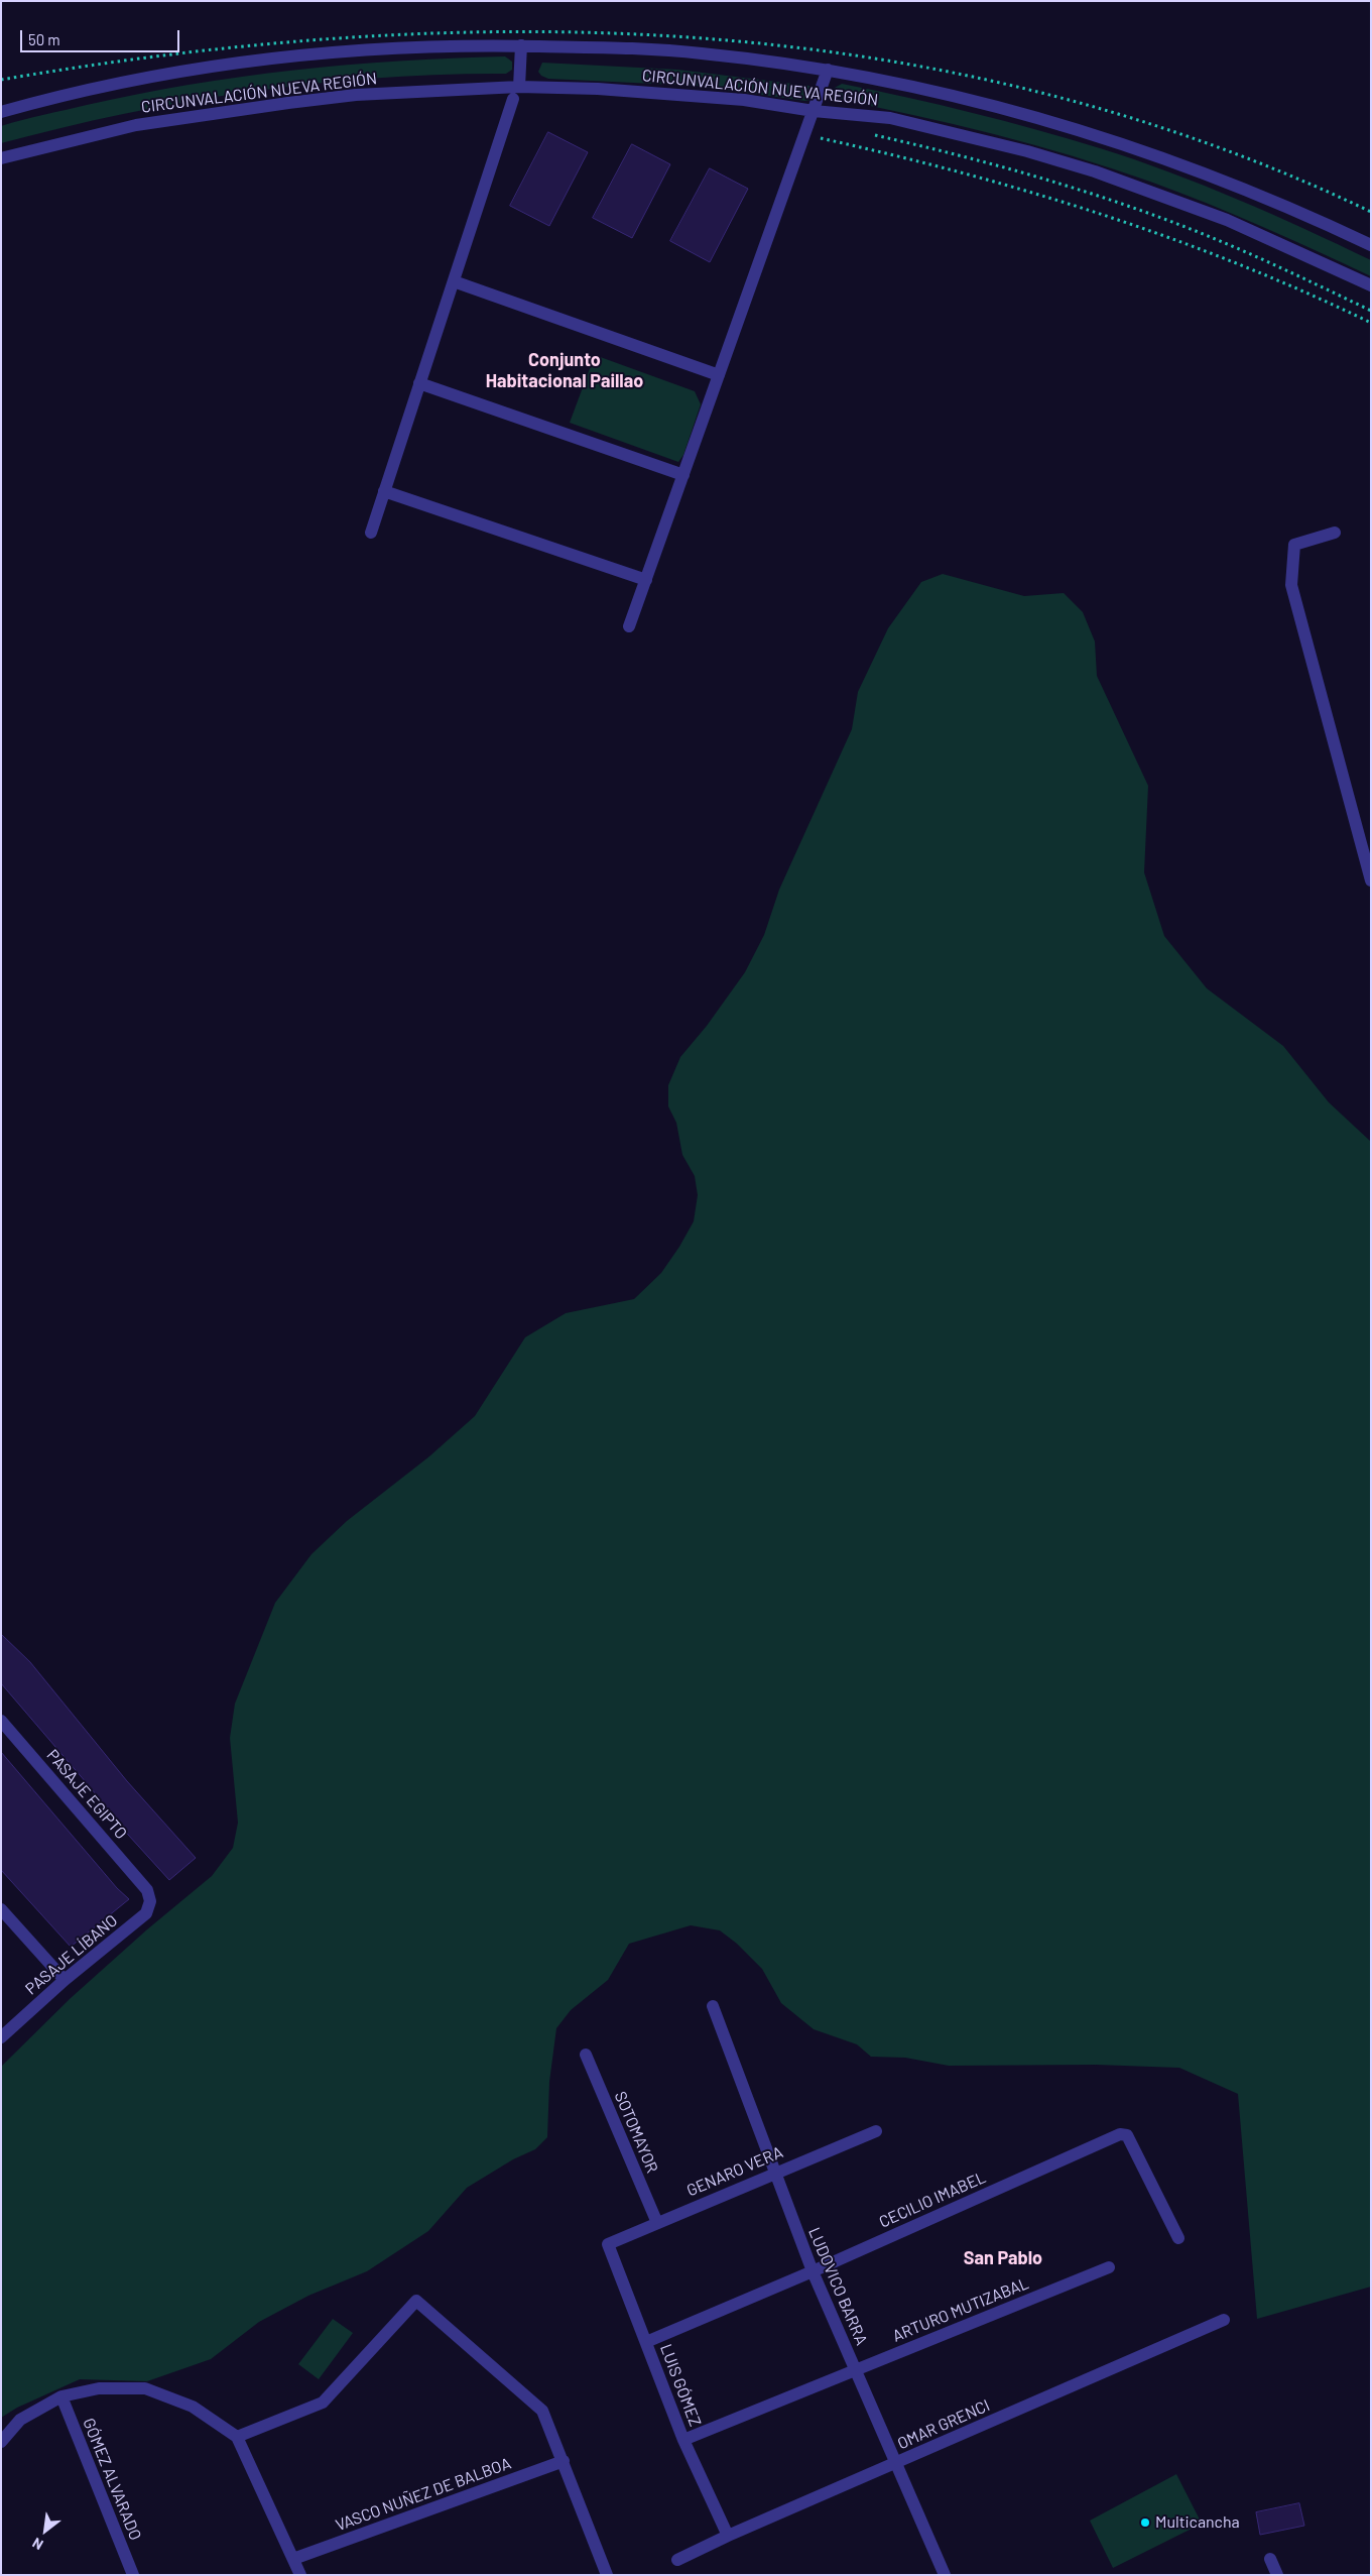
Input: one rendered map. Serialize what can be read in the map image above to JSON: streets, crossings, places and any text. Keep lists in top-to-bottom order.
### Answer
{
  "streets": {
    "street": [
      "CIRCUNVALACIÓN NUEVA REGIÓN",
      "PASAJE EGIPTO",
      "PASAJE LÍBANO",
      "SOTOMAYOR",
      "GENARO VERA",
      "CECILIO IMABEL",
      "LUDOVICO BARRA",
      "ARTURO MUTIZABAL",
      "LUIS GÓMEZ",
      "OMAR GRENCI",
      "GÓMEZ ALVARADO",
      "VASCO NUÑEZ DE BALBOA"
    ]
  },
  "crossings": [
    ["PASAJE EGIPTO", "PASAJE LÍBANO"],
    ["SOTOMAYOR", "GENARO VERA"],
    ["GENARO VERA", "LUDOVICO BARRA"],
    ["GENARO VERA", "LUIS GÓMEZ"],
    ["CECILIO IMABEL", "LUDOVICO BARRA"],
    ["CECILIO IMABEL", "LUIS GÓMEZ"],
    ["LUDOVICO BARRA", "ARTURO MUTIZABAL"],
    ["LUDOVICO BARRA", "OMAR GRENCI"],
    ["ARTURO MUTIZABAL", "LUIS GÓMEZ"],
    ["LUIS GÓMEZ", "OMAR GRENCI"]
  ],
  "districts": ["Conjunto Habitacional Paillao", "San Pablo"],
  "places": ["Multicancha"],
  "scale_bar": "50 m",
  "north": "bottom left"
}
